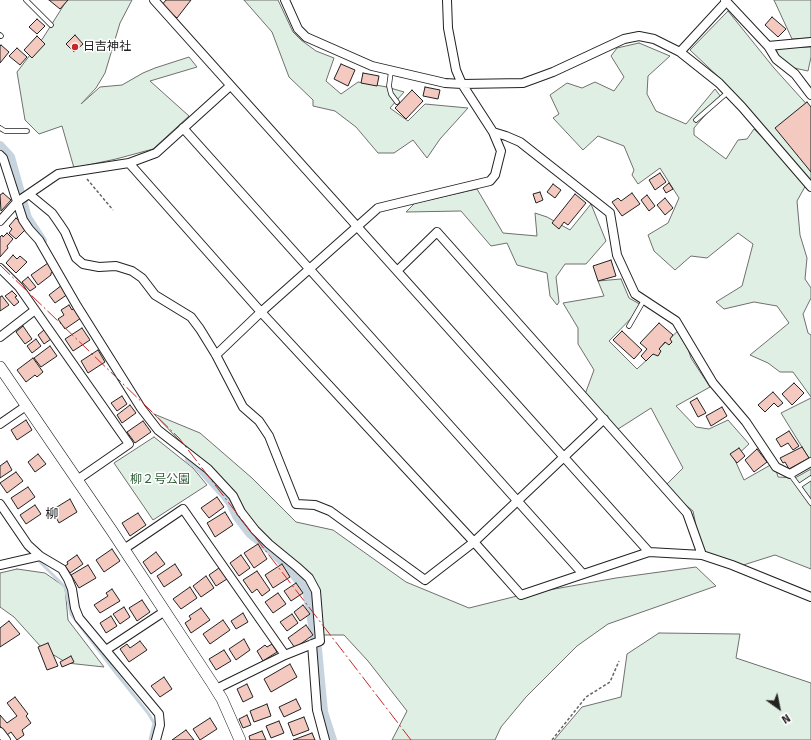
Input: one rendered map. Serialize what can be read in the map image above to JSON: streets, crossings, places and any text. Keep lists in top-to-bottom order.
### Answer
{
  "districts": ["柳"],
  "parks": ["柳２号公園"],
  "places": ["日吉神社"],
  "north": "bottom right"
}
